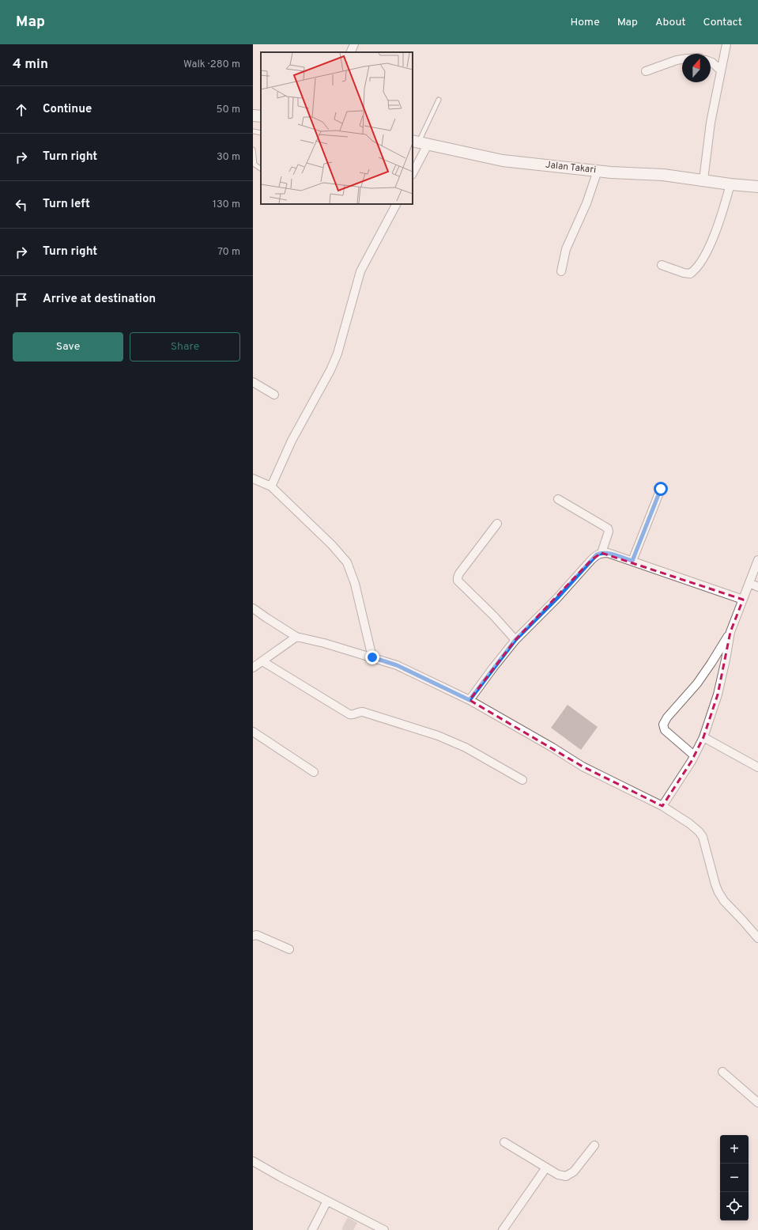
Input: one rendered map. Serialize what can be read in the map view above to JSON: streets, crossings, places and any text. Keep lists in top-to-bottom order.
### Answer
{
  "streets": {
    "street": ["Jalan Takari"]
  },
  "north": "top",
  "page": {
    "header": "Map",
    "nav": [
      "Home",
      "Map",
      "About",
      "Contact"
    ],
    "heading": ["4 min", "Walk · 280 m"],
    "list": [
      ["Continue", "50 m"],
      ["Turn right", "30 m"],
      ["Turn left", "130 m"],
      ["Turn right", "70 m"],
      "Arrive at destination"
    ],
    "buttons": ["Save", "Share"],
    "map_buttons": ["+", "−"]
  }
}
